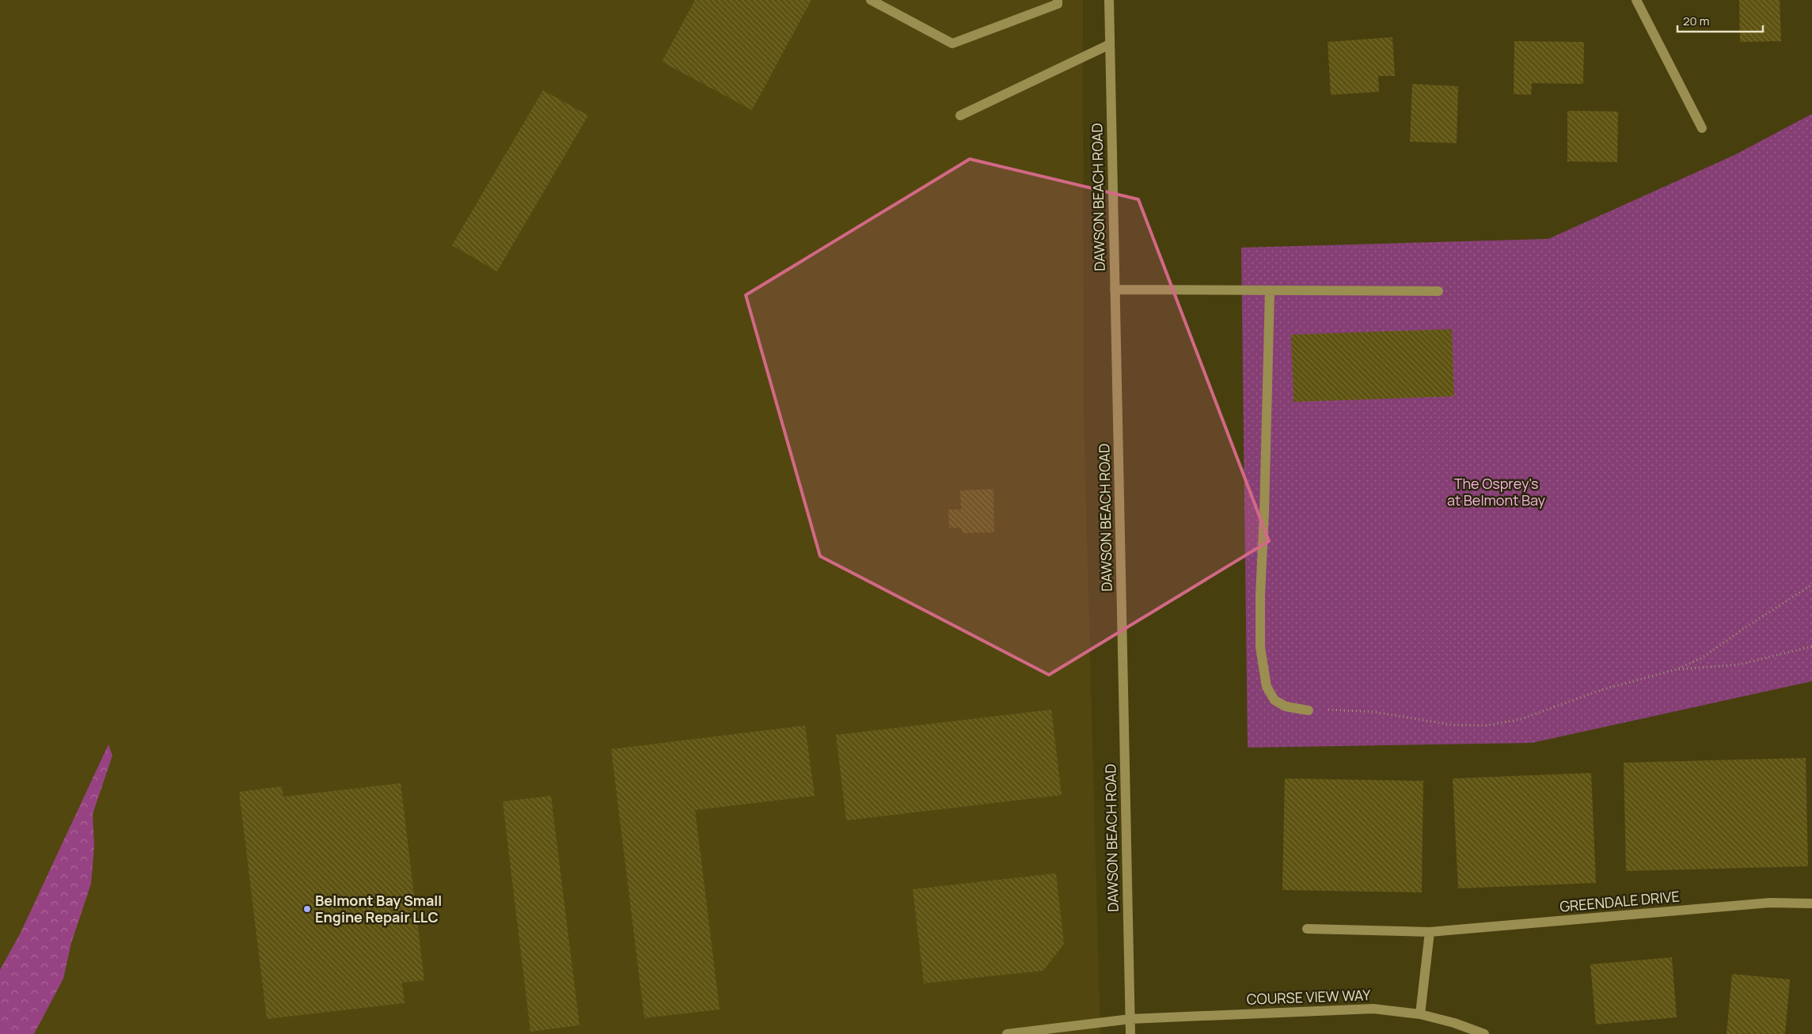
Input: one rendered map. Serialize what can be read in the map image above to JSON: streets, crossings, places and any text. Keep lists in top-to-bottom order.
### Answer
{
  "streets": {
    "street": ["DAWSON BEACH ROAD", "GREENDALE DRIVE", "COURSE VIEW WAY"]
  },
  "crossings": [
    ["DAWSON BEACH ROAD", "COURSE VIEW WAY"]
  ],
  "parks": ["The Osprey's at Belmont Bay"],
  "places": ["Belmont Bay Small Engine Repair LLC"],
  "scale_bar": "20 m"
}
